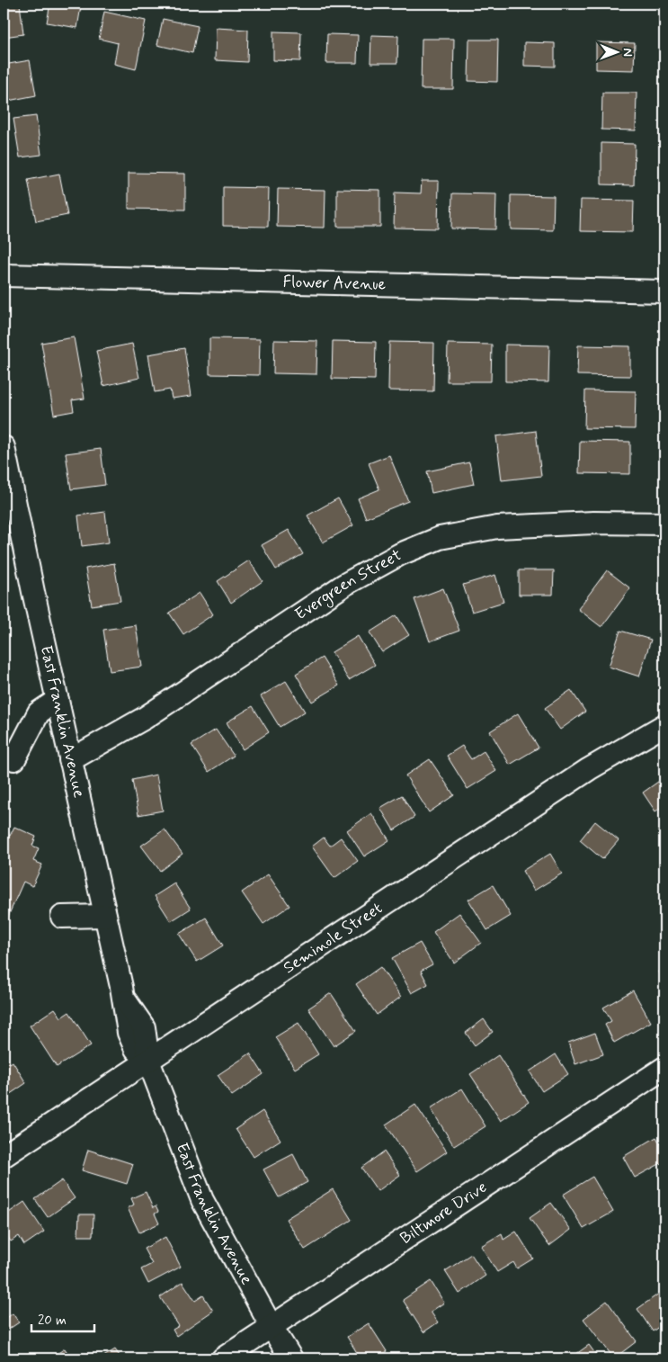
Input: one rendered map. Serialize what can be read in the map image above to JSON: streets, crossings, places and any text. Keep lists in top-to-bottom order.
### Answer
{
  "streets": {
    "street": [
      "Flower Avenue",
      "Evergreen Street",
      "East Franklin Avenue",
      "Seminole Street",
      "Biltmore Drive"
    ]
  },
  "crossings": [
    ["Evergreen Street", "East Franklin Avenue"],
    ["East Franklin Avenue", "Seminole Street"],
    ["East Franklin Avenue", "Biltmore Drive"]
  ],
  "scale_bar": "20 m",
  "north": "right"
}
